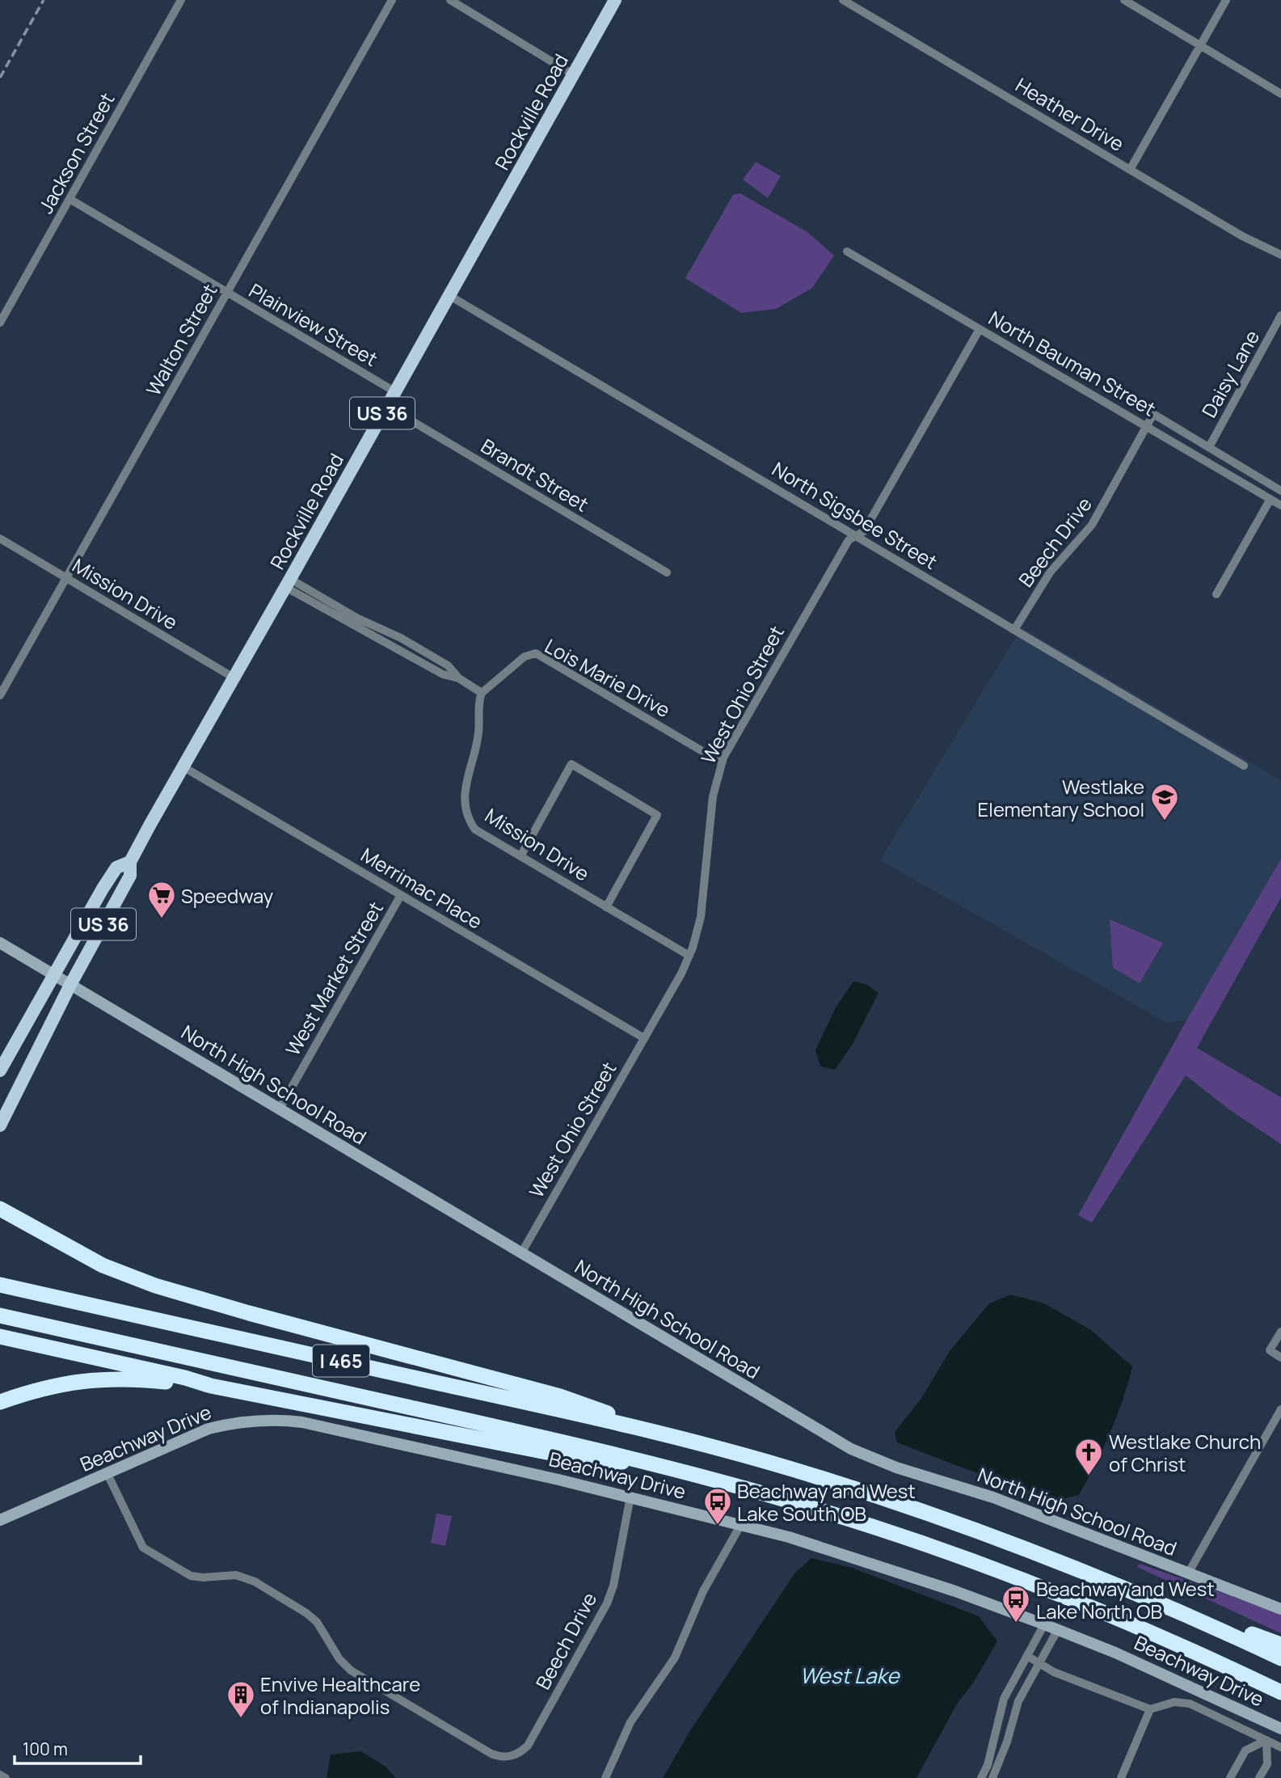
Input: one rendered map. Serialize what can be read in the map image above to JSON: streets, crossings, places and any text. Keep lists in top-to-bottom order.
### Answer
{
  "streets": {
    "highway": ["I 465"],
    "main road": ["Rockville Road", "US 36"],
    "street": [
      "Heather Drive",
      "Jackson Street",
      "Plainview Street",
      "Walton Street",
      "North Bauman Street",
      "Daisy Lane",
      "Brandt Street",
      "North Sigsbee Street",
      "Beech Drive",
      "Mission Drive",
      "Lois Marie Drive",
      "West Ohio Street",
      "Merrimac Place",
      "West Market Street",
      "North High School Road",
      "Beachway Drive"
    ]
  },
  "crossings": [
    ["Rockville Road", "Plainview Street"],
    ["Rockville Road", "Brandt Street"],
    ["Rockville Road", "North Sigsbee Street"],
    ["Rockville Road", "Mission Drive"],
    ["Rockville Road", "Merrimac Place"],
    ["Rockville Road", "North High School Road"],
    ["Jackson Street", "Plainview Street"],
    ["Plainview Street", "Walton Street"],
    ["Walton Street", "Mission Drive"],
    ["North Bauman Street", "Daisy Lane"],
    ["North Bauman Street", "Beech Drive"],
    ["North Bauman Street", "West Ohio Street"],
    ["North Sigsbee Street", "Beech Drive"],
    ["North Sigsbee Street", "West Ohio Street"],
    ["Beech Drive", "Beachway Drive"],
    ["Mission Drive", "Lois Marie Drive"],
    ["Mission Drive", "West Ohio Street"],
    ["Lois Marie Drive", "West Ohio Street"],
    ["West Ohio Street", "Merrimac Place"],
    ["West Ohio Street", "North High School Road"],
    ["Merrimac Place", "West Market Street"],
    ["West Market Street", "North High School Road"]
  ],
  "water": ["West Lake"],
  "places": {
    "school or university": ["Westlake Elementary School"],
    "supermarket": ["Speedway"],
    "church": ["Westlake Church of Christ"],
    "bus stop": ["Beachway and West Lake South OB", "Beachway and West Lake North OB"],
    "building": ["Envive Healthcare of Indianapolis"]
  },
  "scale_bar": "100 m"
}
